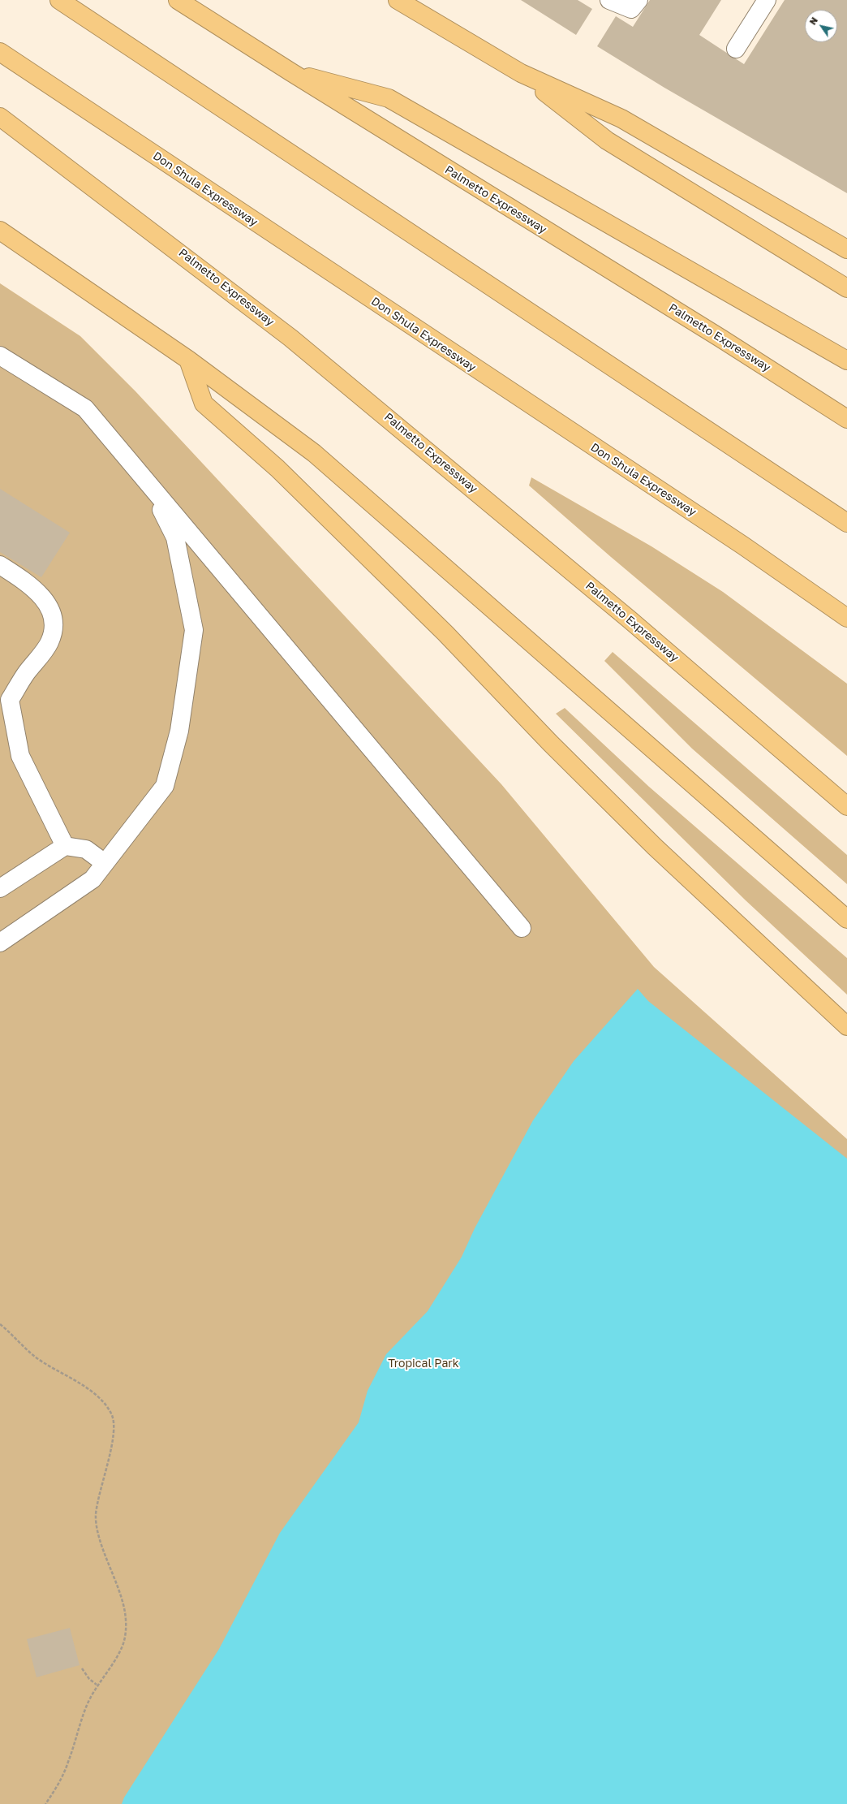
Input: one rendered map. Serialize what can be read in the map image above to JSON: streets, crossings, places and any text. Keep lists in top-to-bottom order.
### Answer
{
  "streets": {
    "highway": ["Don Shula Expressway", "Palmetto Expressway"]
  },
  "parks": ["Tropical Park"],
  "north": "top left"
}
